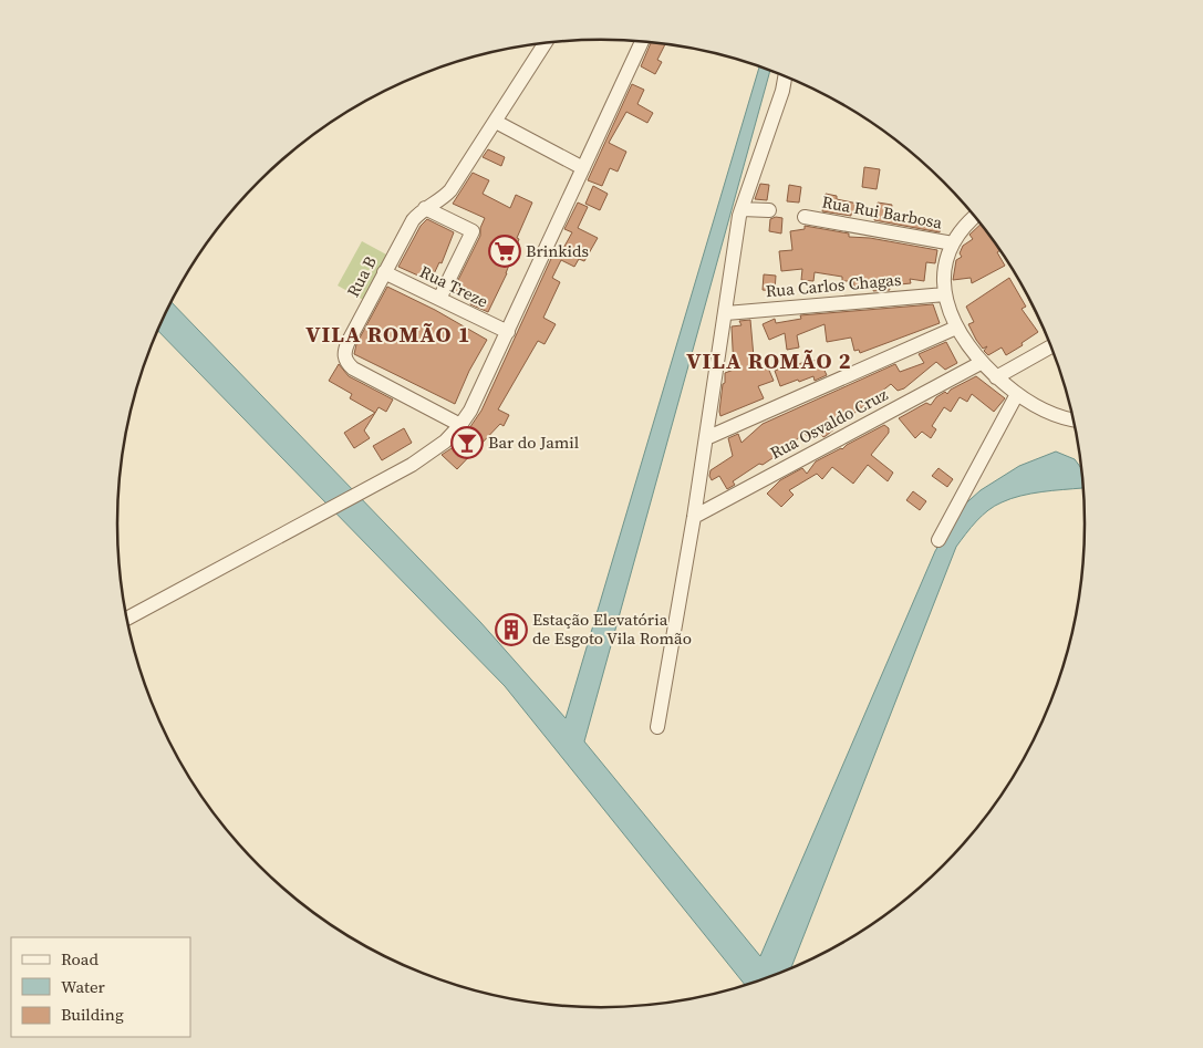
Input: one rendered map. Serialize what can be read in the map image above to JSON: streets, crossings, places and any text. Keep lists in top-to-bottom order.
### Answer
{
  "streets": {
    "street": [
      "Rua Rui Barbosa",
      "Rua B",
      "Rua Carlos Chagas",
      "Rua Treze",
      "Rua Osvaldo Cruz"
    ]
  },
  "crossings": [
    ["Rua B", "Rua Treze"]
  ],
  "districts": ["VILA ROMÃO 1", "VILA ROMÃO 2"],
  "places": {
    "supermarket": ["Brinkids"],
    "bar": ["Bar do Jamil"],
    "building": ["Estação Elevatória de Esgoto Vila Romão"]
  },
  "legend": ["Road", "Water", "Building"]
}
